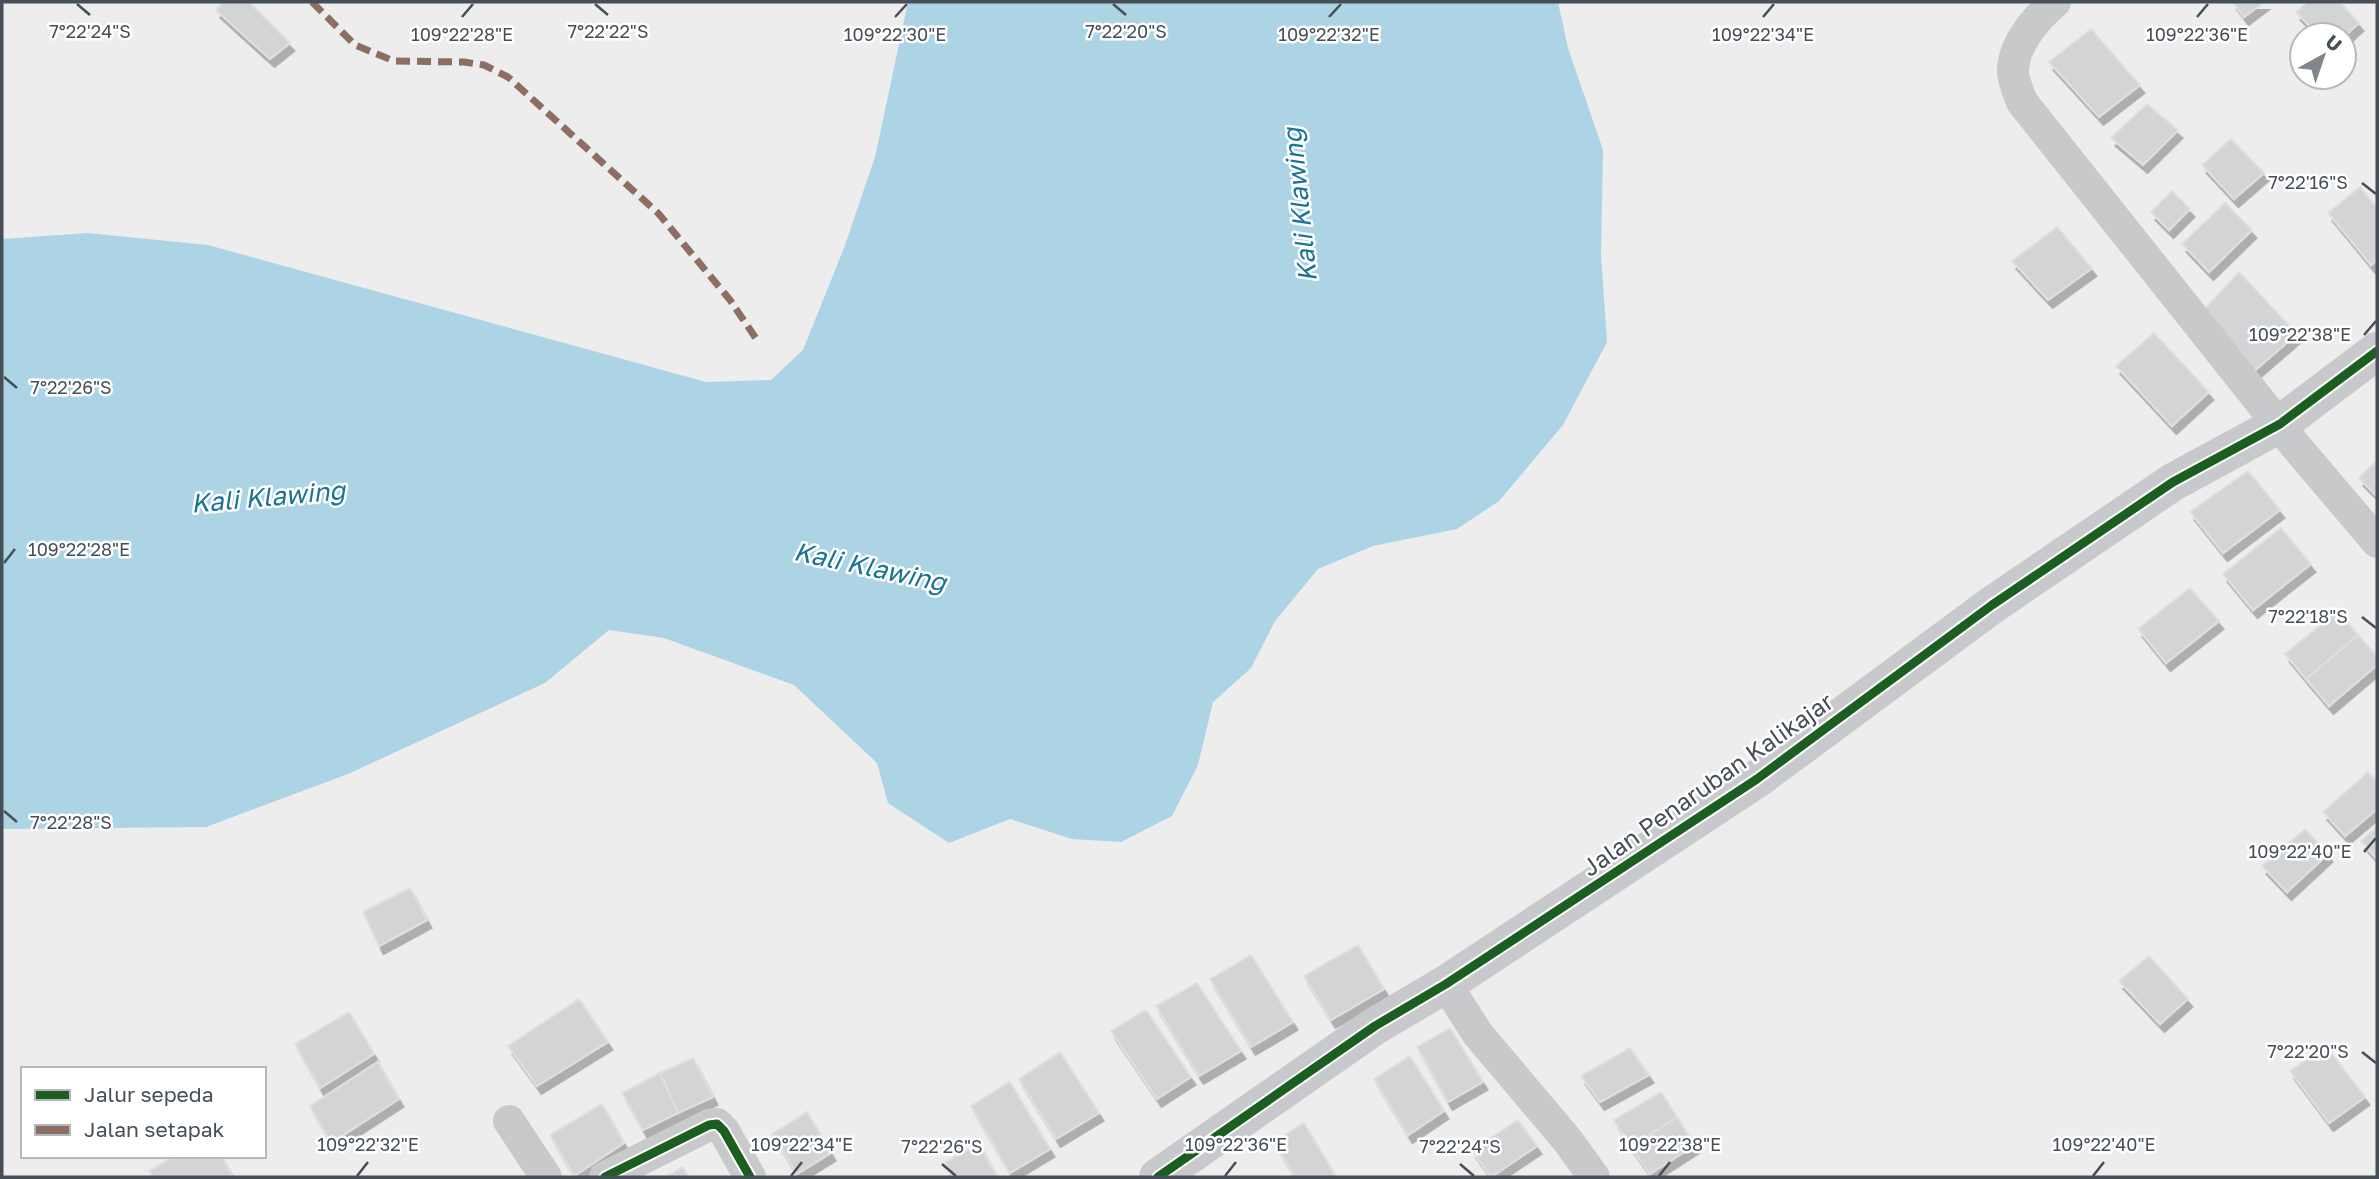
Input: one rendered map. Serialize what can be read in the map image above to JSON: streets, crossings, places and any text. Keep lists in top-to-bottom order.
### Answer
{
  "streets": {
    "street": ["Jalan Penaruban Kalikajar"]
  },
  "water": ["Kali Klawing"],
  "legend": ["Jalur sepeda", "Jalan setapak"],
  "north": "top right",
  "coordinates": [
    "7°22'24\"S",
    "7°22'22\"S",
    "7°22'20\"S",
    "109°22'28\"E",
    "109°22'30\"E",
    "109°22'32\"E",
    "109°22'34\"E",
    "109°22'36\"E",
    "7°22'16\"S",
    "109°22'38\"E",
    "7°22'26\"S",
    "7°22'18\"S",
    "7°22'28\"S",
    "109°22'40\"E"
  ]
}
